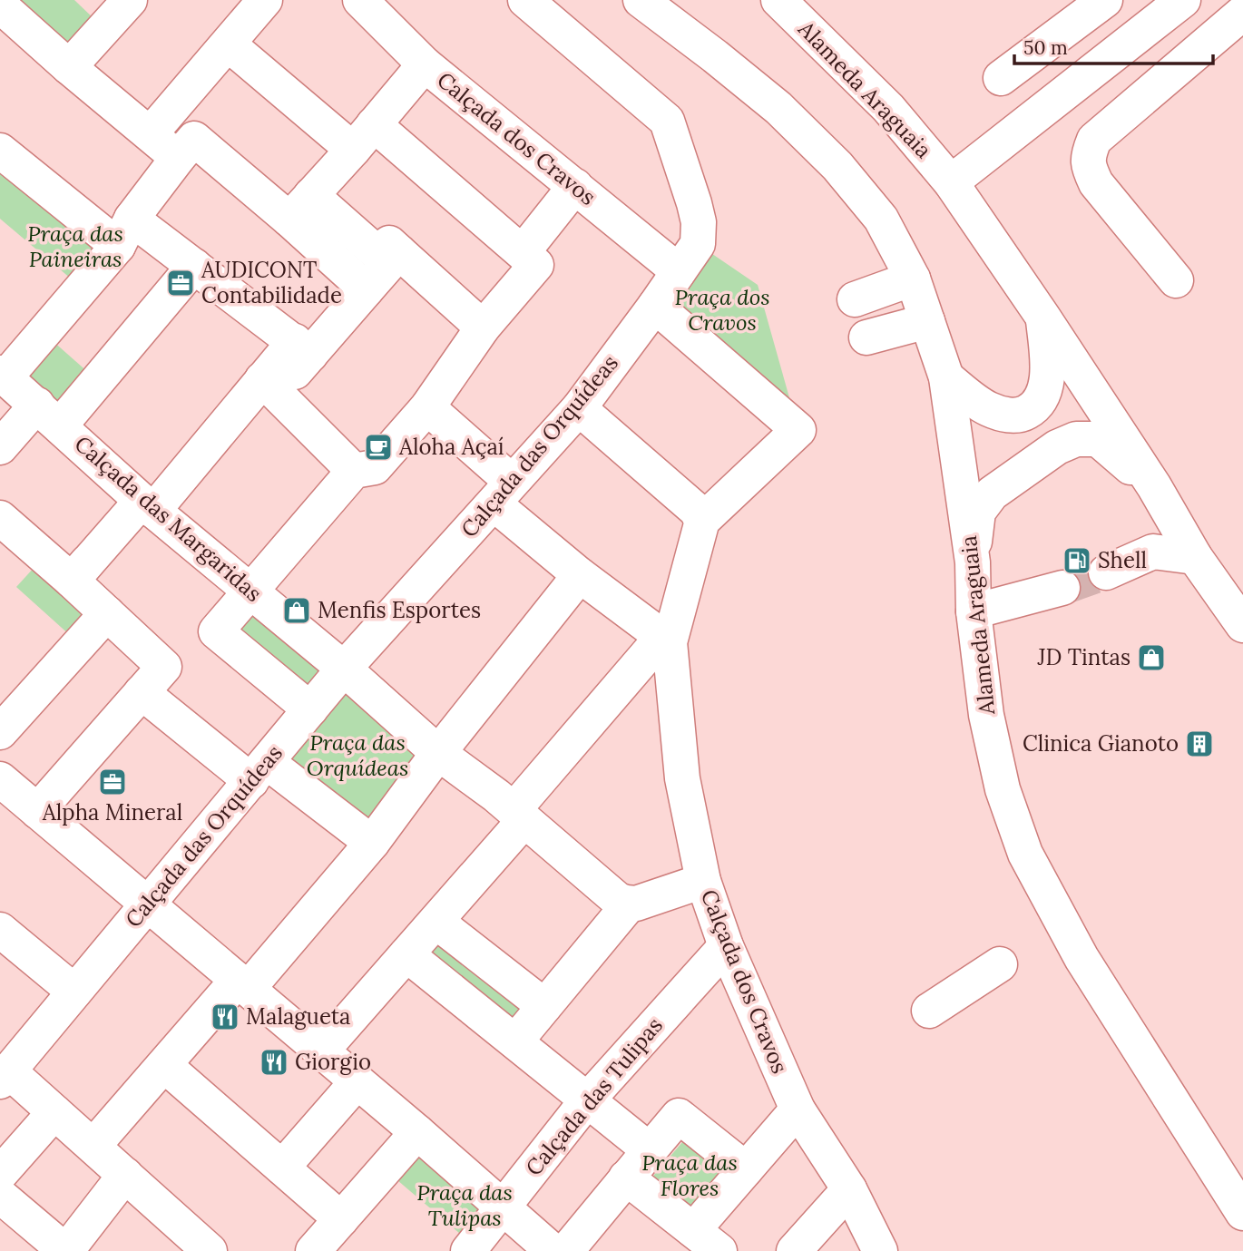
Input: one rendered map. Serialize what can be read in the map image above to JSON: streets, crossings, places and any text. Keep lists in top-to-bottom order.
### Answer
{
  "streets": {
    "street": [
      "Alameda Araguaia",
      "Calçada dos Cravos",
      "Calçada das Orquídeas",
      "Calçada das Margaridas",
      "Calçada das Tulipas"
    ]
  },
  "crossings": [
    ["Calçada dos Cravos", "Calçada das Orquídeas"],
    ["Calçada dos Cravos", "Calçada das Tulipas"],
    ["Calçada das Orquídeas", "Calçada das Margaridas"]
  ],
  "parks": [
    "Praça das Paineiras",
    "Praça dos Cravos",
    "Praça das Orquídeas",
    "Praça das Flores",
    "Praça das Tulipas"
  ],
  "places": {
    "office": ["AUDICONT Contabilidade", "Alpha Mineral"],
    "cafe": ["Aloha Açaí"],
    "fuel station": ["Shell"],
    "shop": ["Menfis Esportes", "JD Tintas"],
    "building": ["Clinica Gianoto"],
    "restaurant": ["Malagueta", "Giorgio"]
  },
  "scale_bar": "50 m"
}
